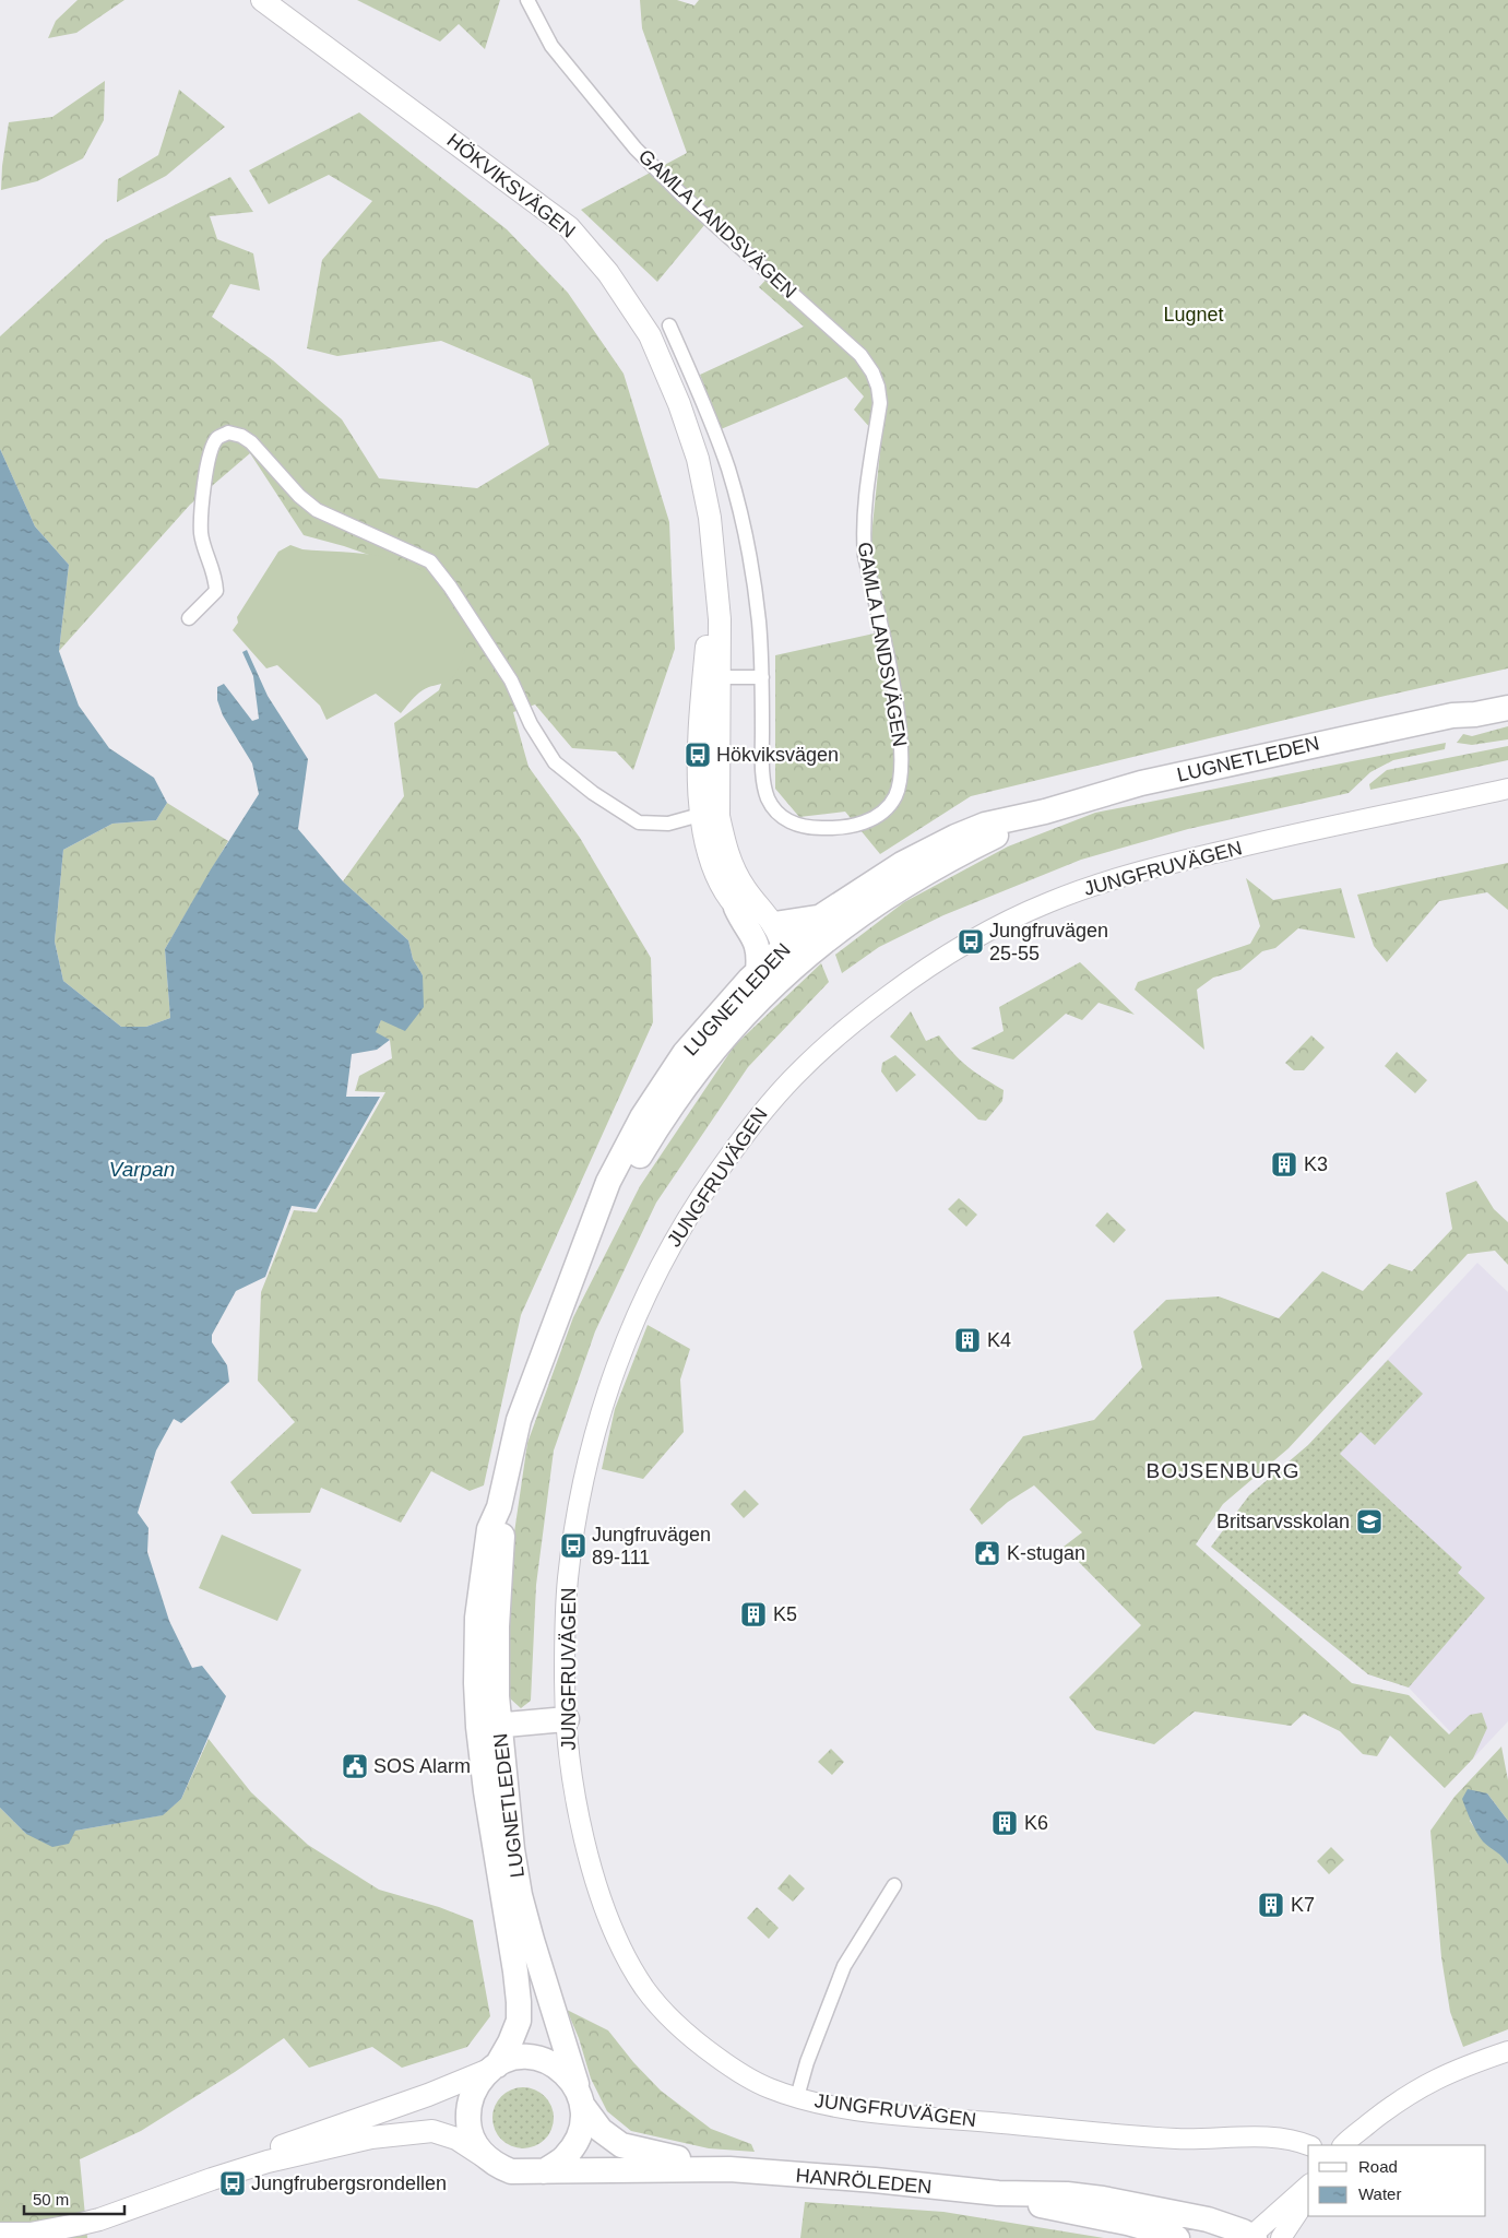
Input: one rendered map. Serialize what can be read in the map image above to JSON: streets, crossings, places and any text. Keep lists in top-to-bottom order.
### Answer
{
  "streets": {
    "highway": ["LUGNETLEDEN", "HANRÖLEDEN"],
    "main road": ["HÖKVIKSVÄGEN"],
    "street": ["GAMLA LANDSVÄGEN", "JUNGFRUVÄGEN"]
  },
  "crossings": [
    ["HÖKVIKSVÄGEN", "LUGNETLEDEN"],
    ["LUGNETLEDEN", "HANRÖLEDEN"]
  ],
  "districts": ["BOJSENBURG"],
  "water": ["Varpan"],
  "parks": ["Lugnet"],
  "places": {
    "bus stop": [
      "Hökviksvägen",
      "Jungfruvägen 25-55",
      "Jungfruvägen 89-111",
      "Jungfrubergsrondellen"
    ],
    "building": [
      "K3",
      "K4",
      "K5",
      "K6",
      "K7"
    ],
    "school or university": ["Britsarvsskolan"],
    "public building": ["K-stugan", "SOS Alarm"]
  },
  "legend": ["Road", "Water"],
  "scale_bar": "50 m"
}
